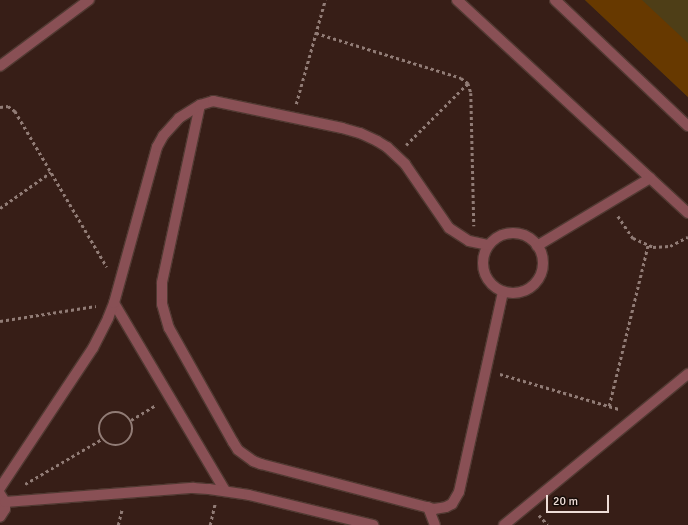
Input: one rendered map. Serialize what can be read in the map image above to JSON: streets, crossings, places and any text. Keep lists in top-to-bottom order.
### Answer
{
  "scale_bar": "20 m"
}
